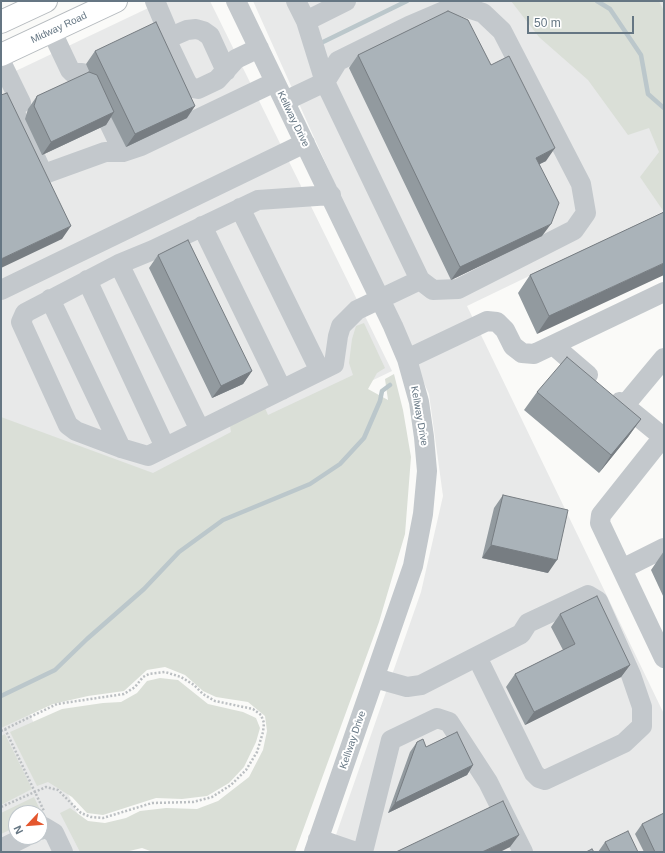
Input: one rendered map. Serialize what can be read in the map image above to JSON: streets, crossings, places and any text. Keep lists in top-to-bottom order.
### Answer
{
  "streets": {
    "main road": ["Midway Road"],
    "street": ["Kellway Drive"]
  },
  "scale_bar": "50 m",
  "north": "bottom left"
}
